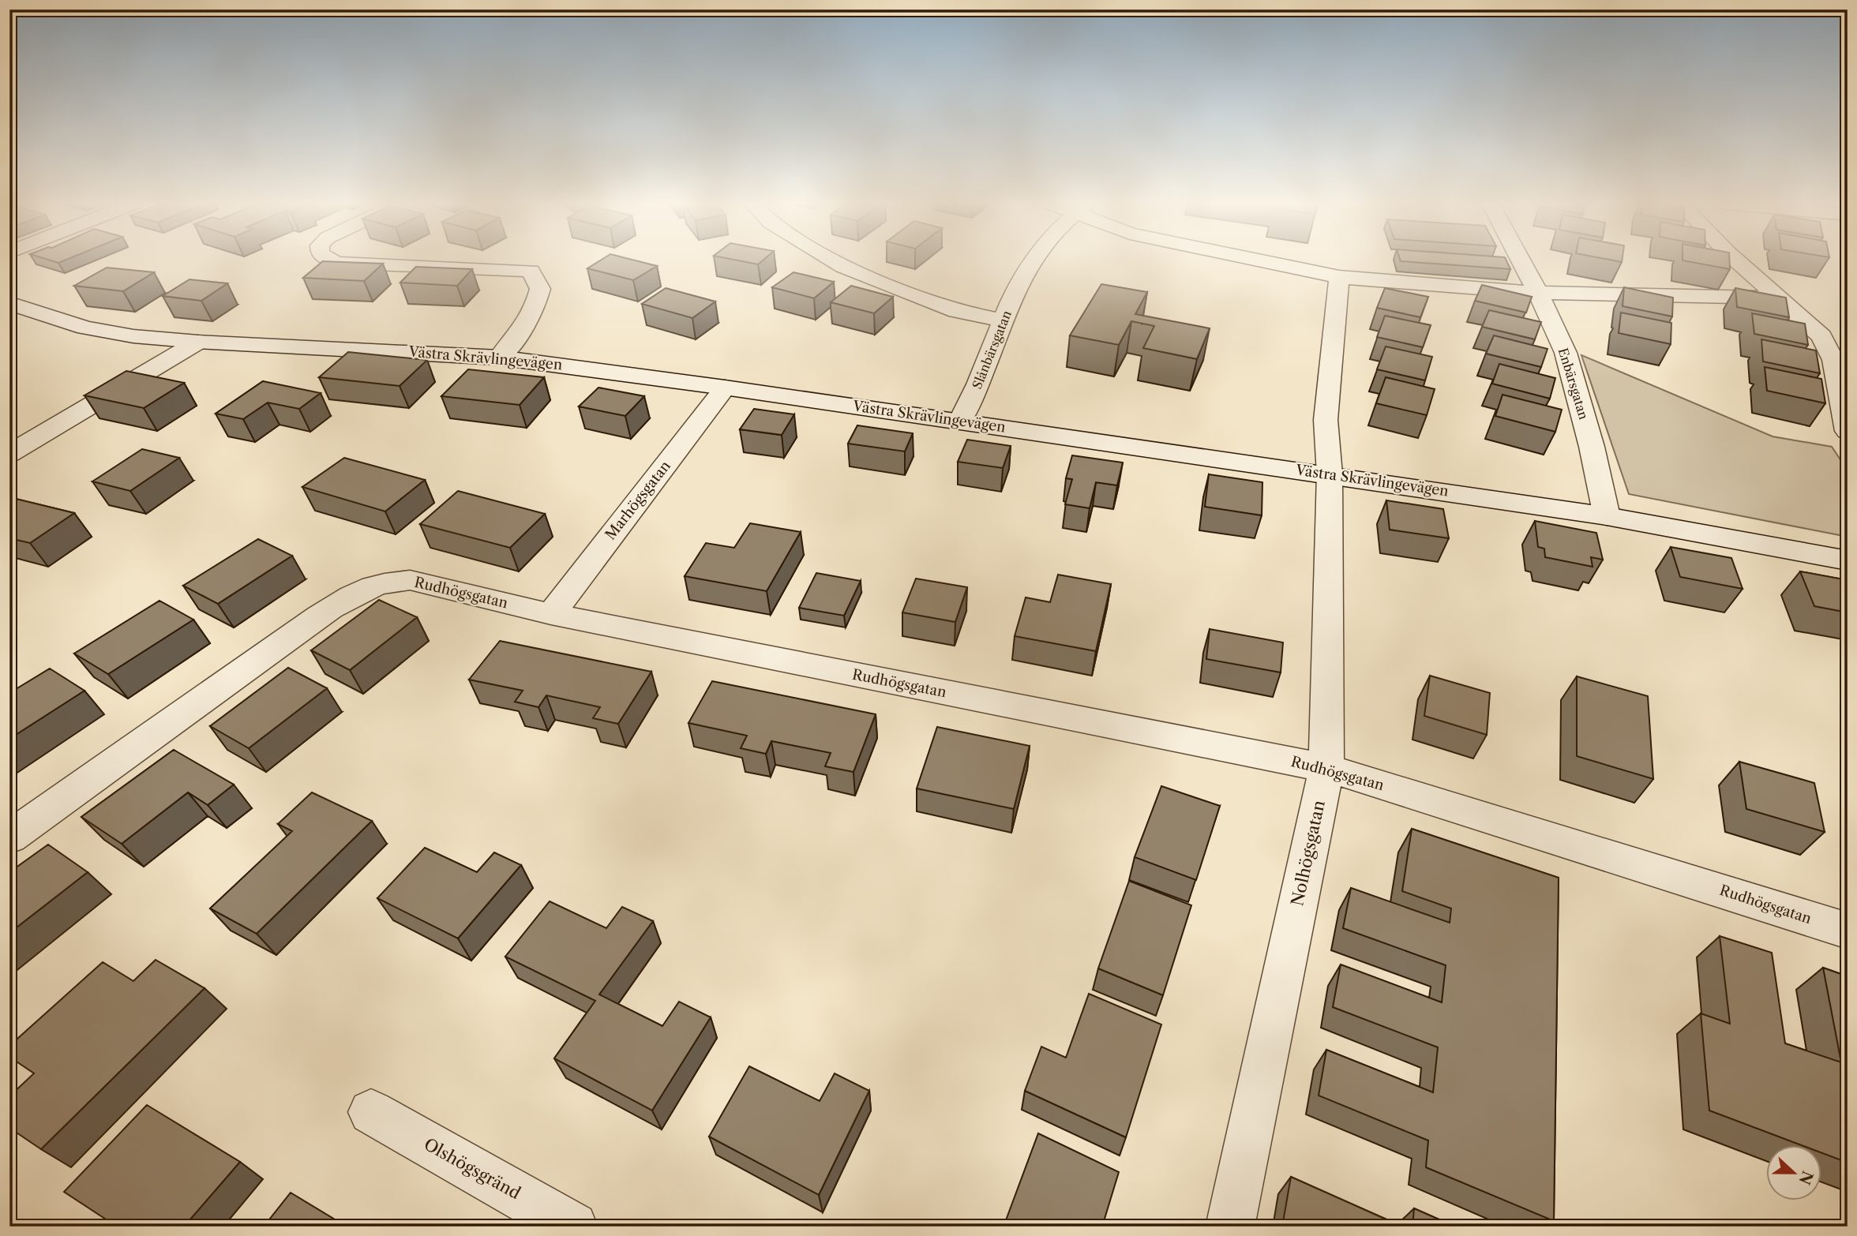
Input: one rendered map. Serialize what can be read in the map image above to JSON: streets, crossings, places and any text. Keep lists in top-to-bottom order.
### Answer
{
  "streets": {
    "street": [
      "Slånbärsgatan",
      "Västra Skrävlingevägen",
      "Enbärsgatan",
      "Marhögsgatan",
      "Rudhögsgatan",
      "Nolhögsgatan",
      "Olshögsgränd"
    ]
  },
  "crossings": [
    ["Slånbärsgatan", "Västra Skrävlingevägen"],
    ["Västra Skrävlingevägen", "Enbärsgatan"],
    ["Västra Skrävlingevägen", "Marhögsgatan"],
    ["Västra Skrävlingevägen", "Nolhögsgatan"],
    ["Marhögsgatan", "Rudhögsgatan"],
    ["Rudhögsgatan", "Nolhögsgatan"]
  ],
  "north": "right"
}
